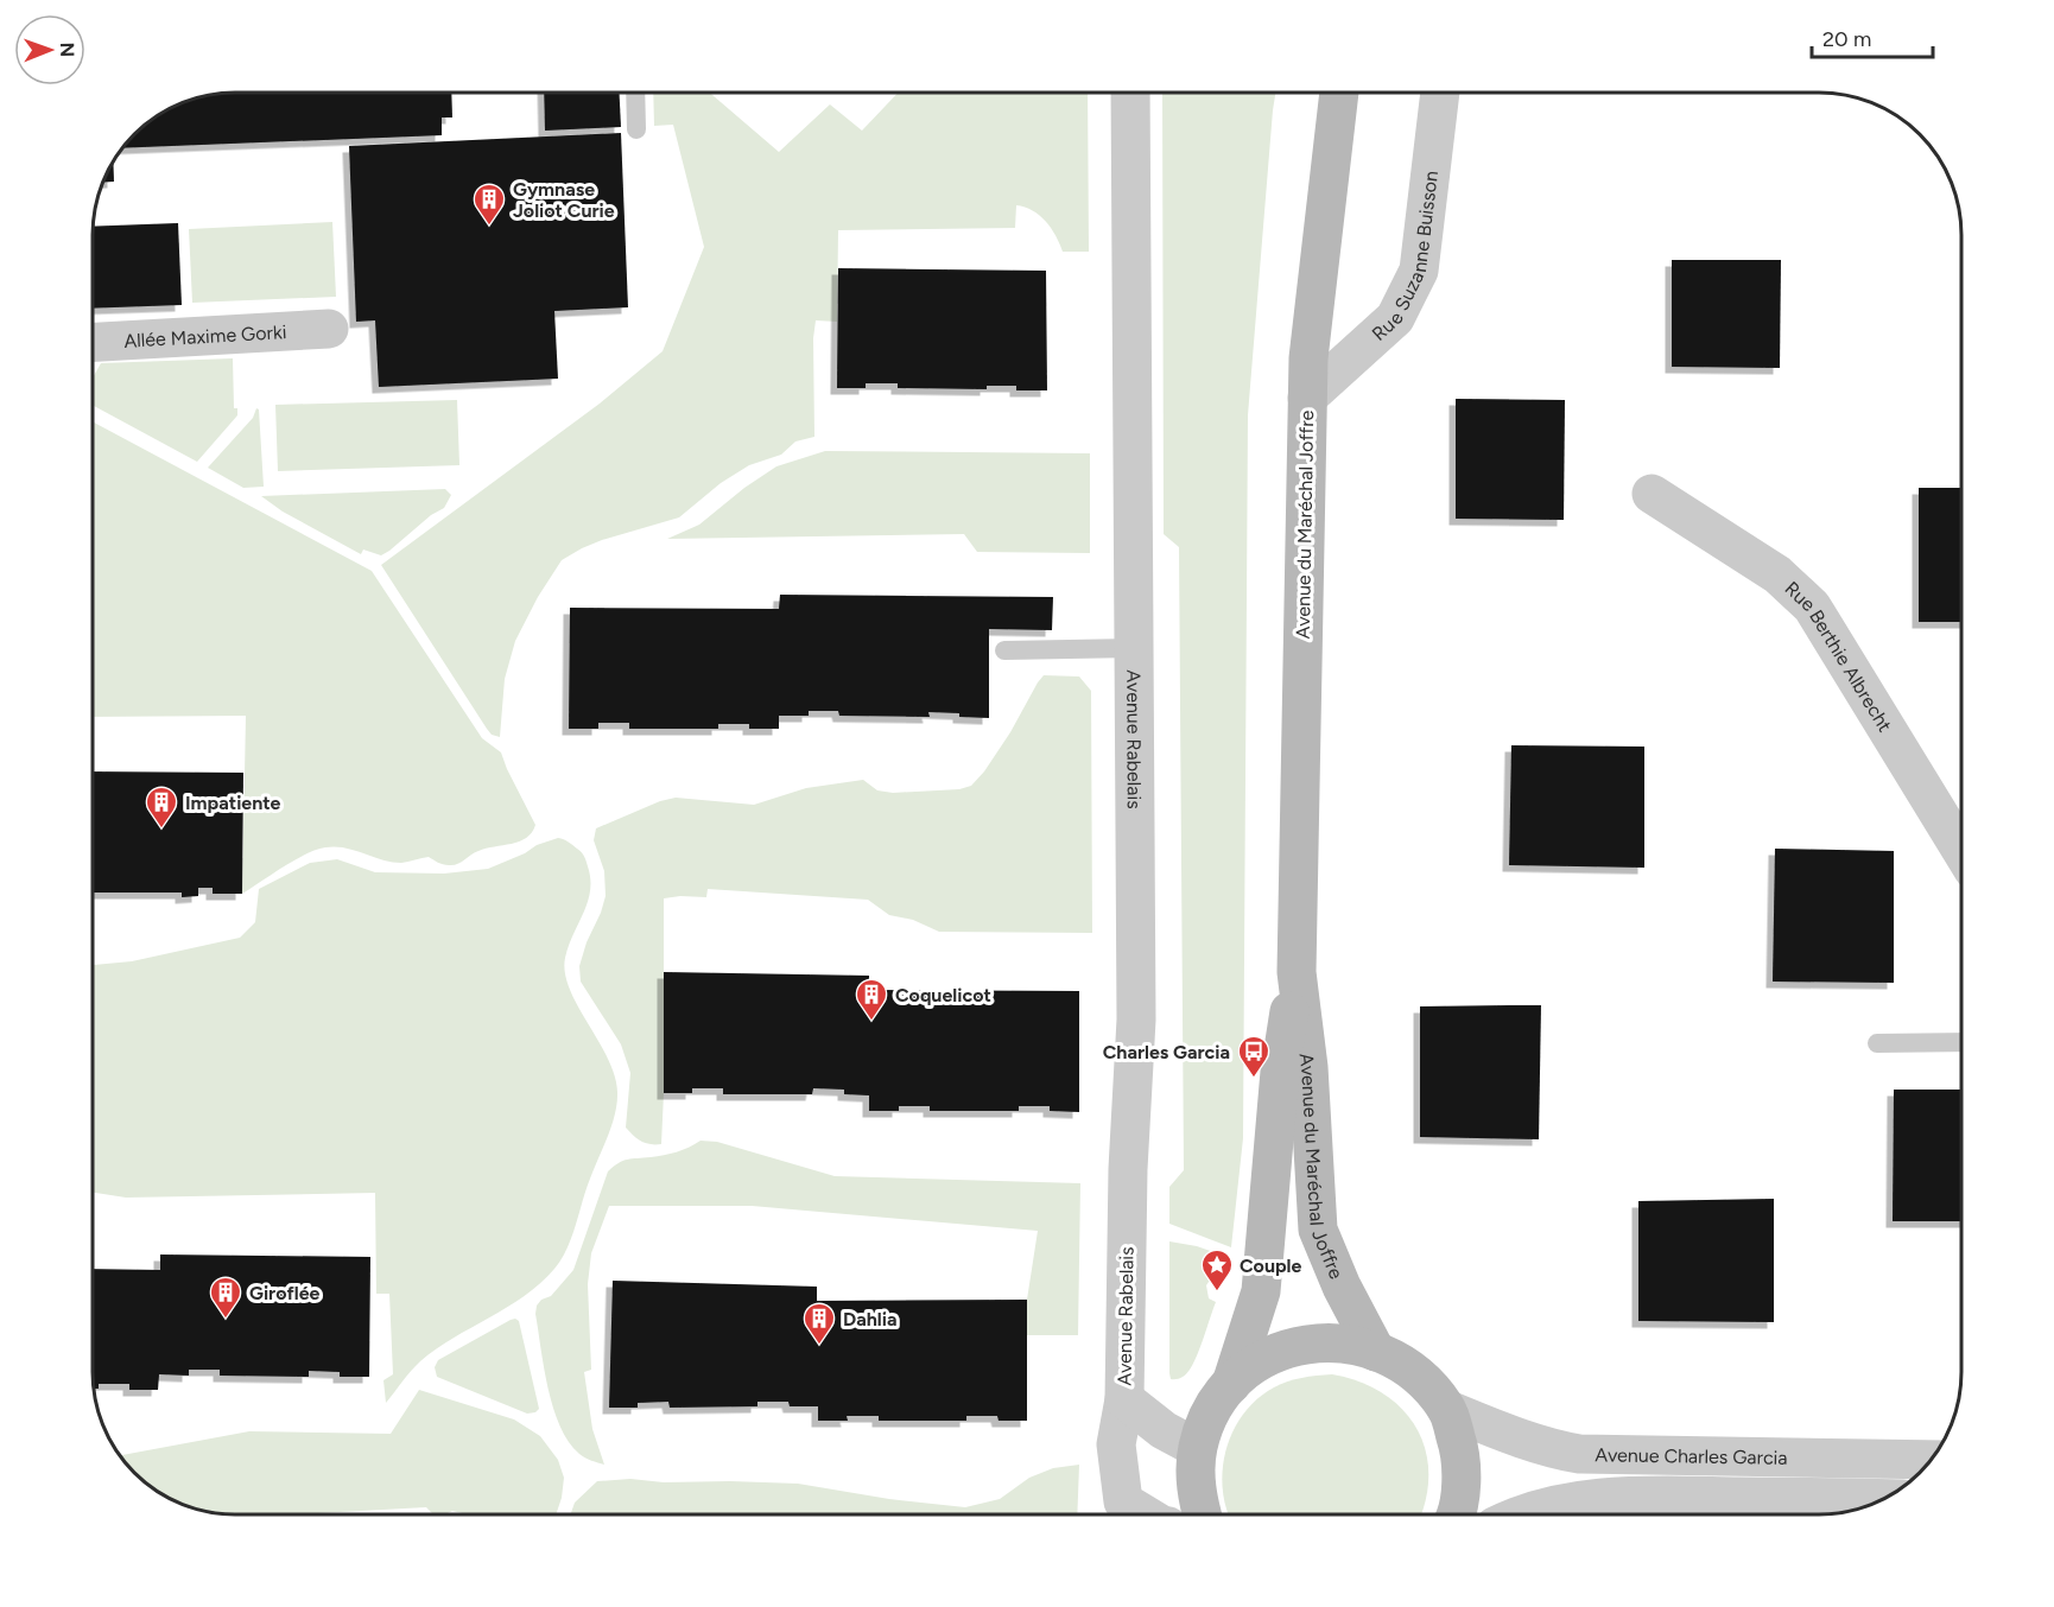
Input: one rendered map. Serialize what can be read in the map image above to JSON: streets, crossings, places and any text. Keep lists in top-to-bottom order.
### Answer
{
  "streets": {
    "main road": ["Avenue du Maréchal Joffre"],
    "street": [
      "Rue Suzanne Buisson",
      "Allée Maxime Gorki",
      "Rue Berthie Albrecht",
      "Avenue Rabelais",
      "Avenue Charles Garcia"
    ]
  },
  "crossings": [
    ["Rue Suzanne Buisson", "Avenue du Maréchal Joffre"]
  ],
  "places": {
    "building": [
      "Gymnase Joliot Curie",
      "Impatiente",
      "Coquelicot",
      "Giroflée",
      "Dahlia"
    ],
    "bus stop": ["Charles Garcia"],
    "place": ["Couple"]
  },
  "scale_bar": "20 m",
  "north": "right"
}
